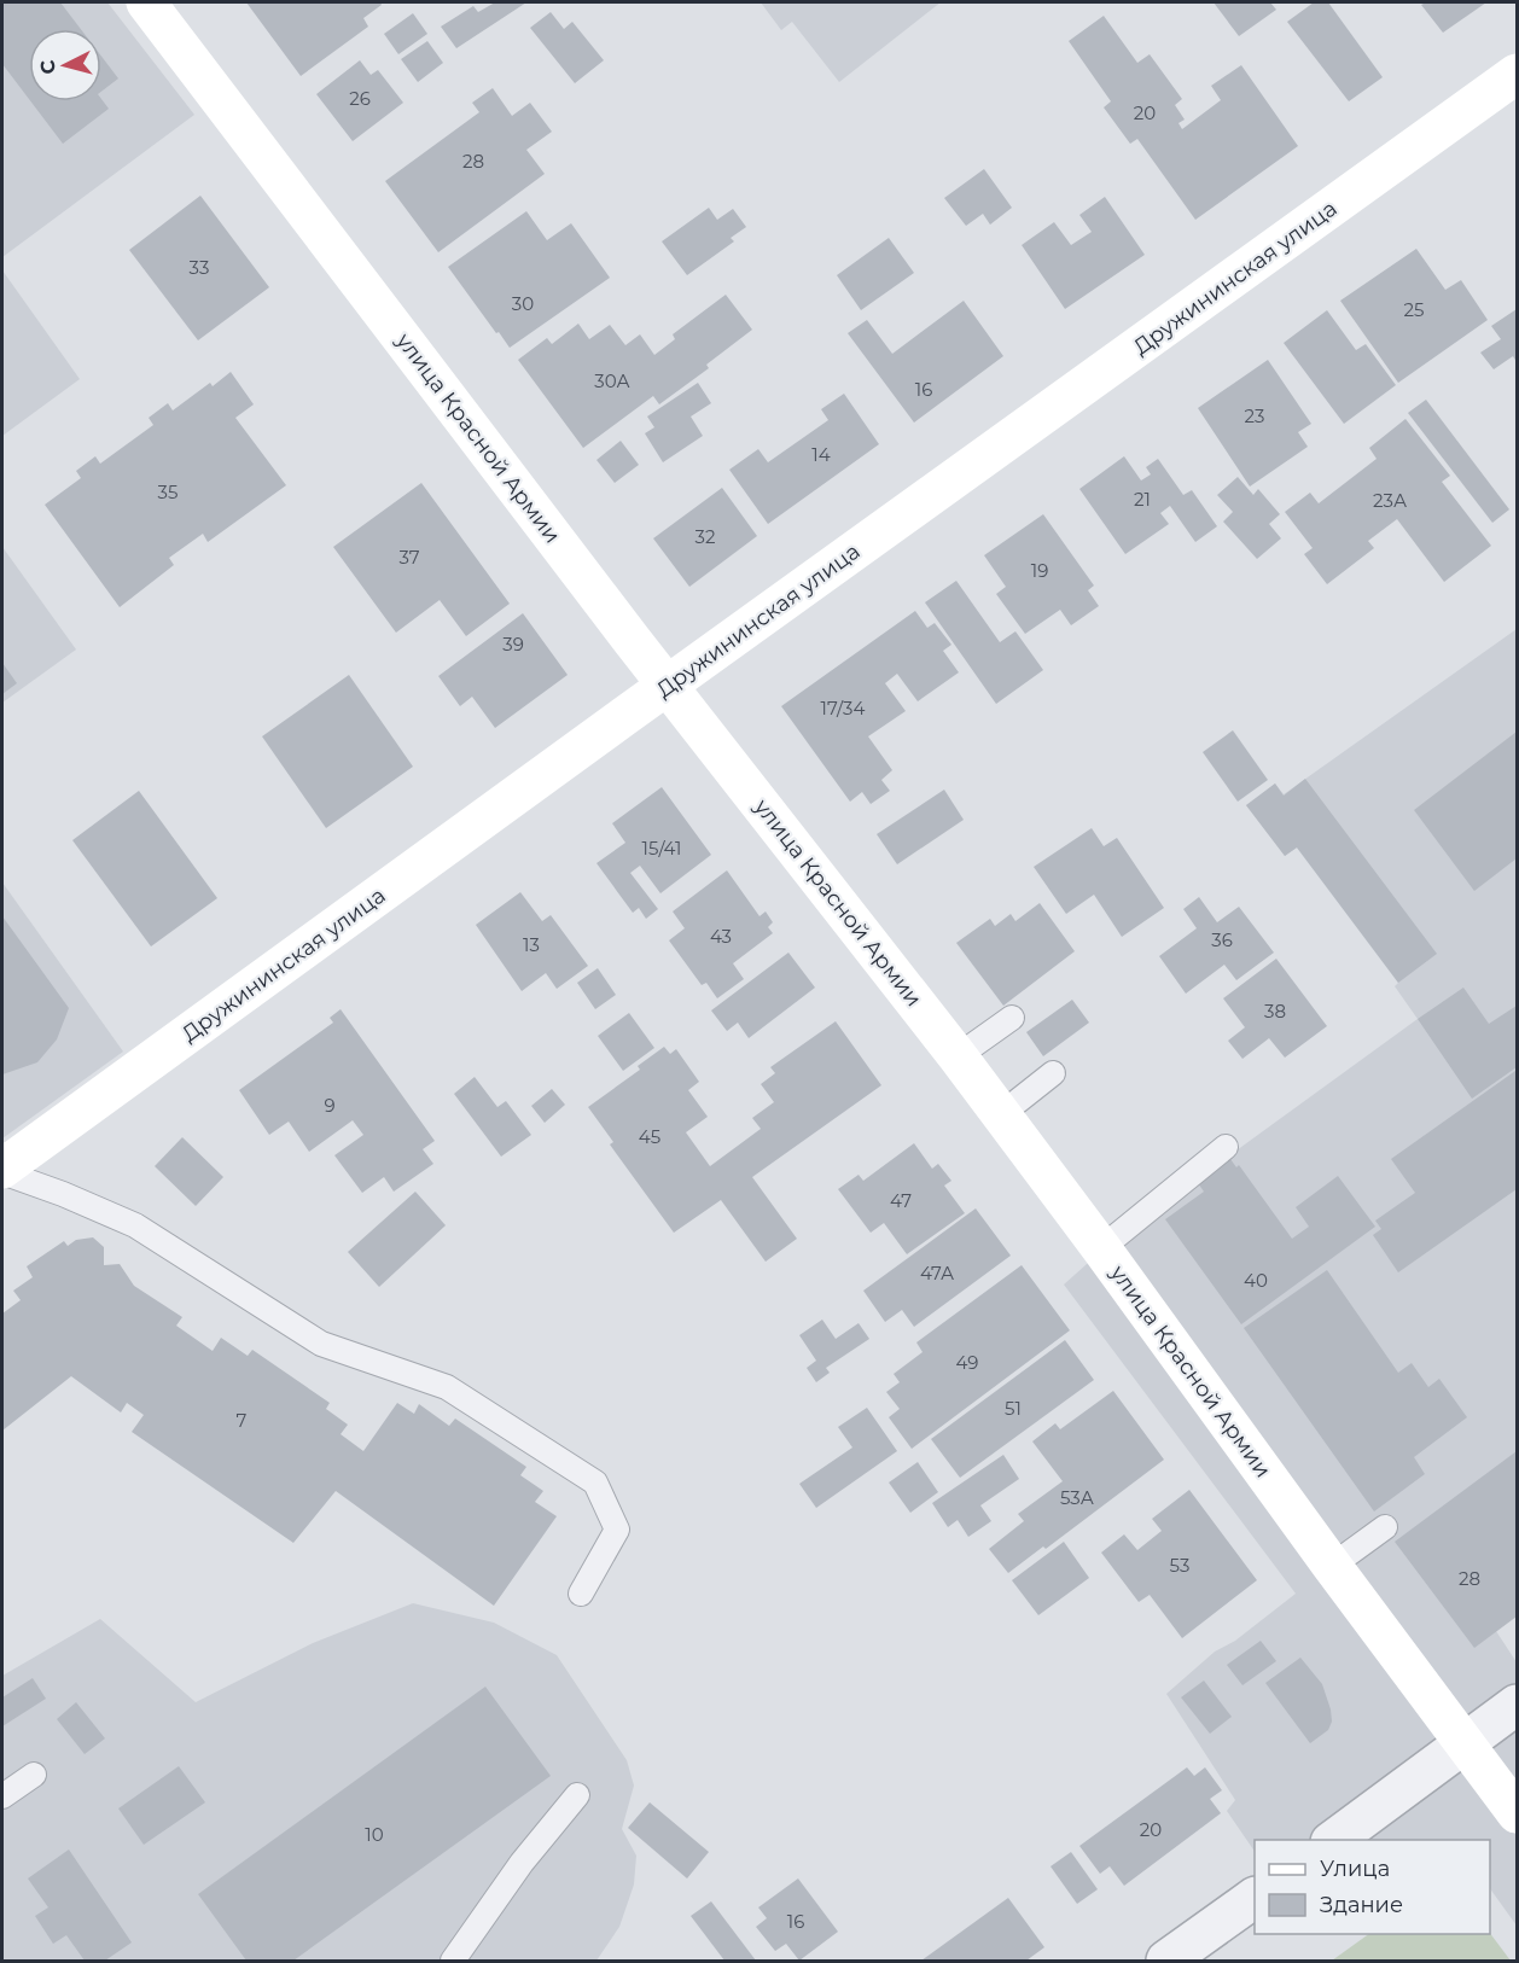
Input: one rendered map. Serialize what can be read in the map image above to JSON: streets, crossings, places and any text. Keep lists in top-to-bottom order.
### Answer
{
  "streets": {
    "main road": ["Дружининская улица", "улица Красной Армии"]
  },
  "crossings": [
    ["Дружининская улица", "улица Красной Армии"]
  ],
  "house_numbers": [
    "26",
    "20",
    "28",
    "33",
    "30",
    "25",
    "30А",
    "16",
    "23",
    "14",
    "35",
    "21",
    "23А",
    "32",
    "37",
    "19",
    "39",
    "17/34",
    "15/41",
    "43",
    "36",
    "13",
    "38",
    "9",
    "45",
    "47",
    "47А",
    "40",
    "49",
    "51",
    "7",
    "53А",
    "53",
    "28",
    "20",
    "10",
    "16"
  ],
  "legend": ["Улица", "Здание"],
  "north": "left"
}
